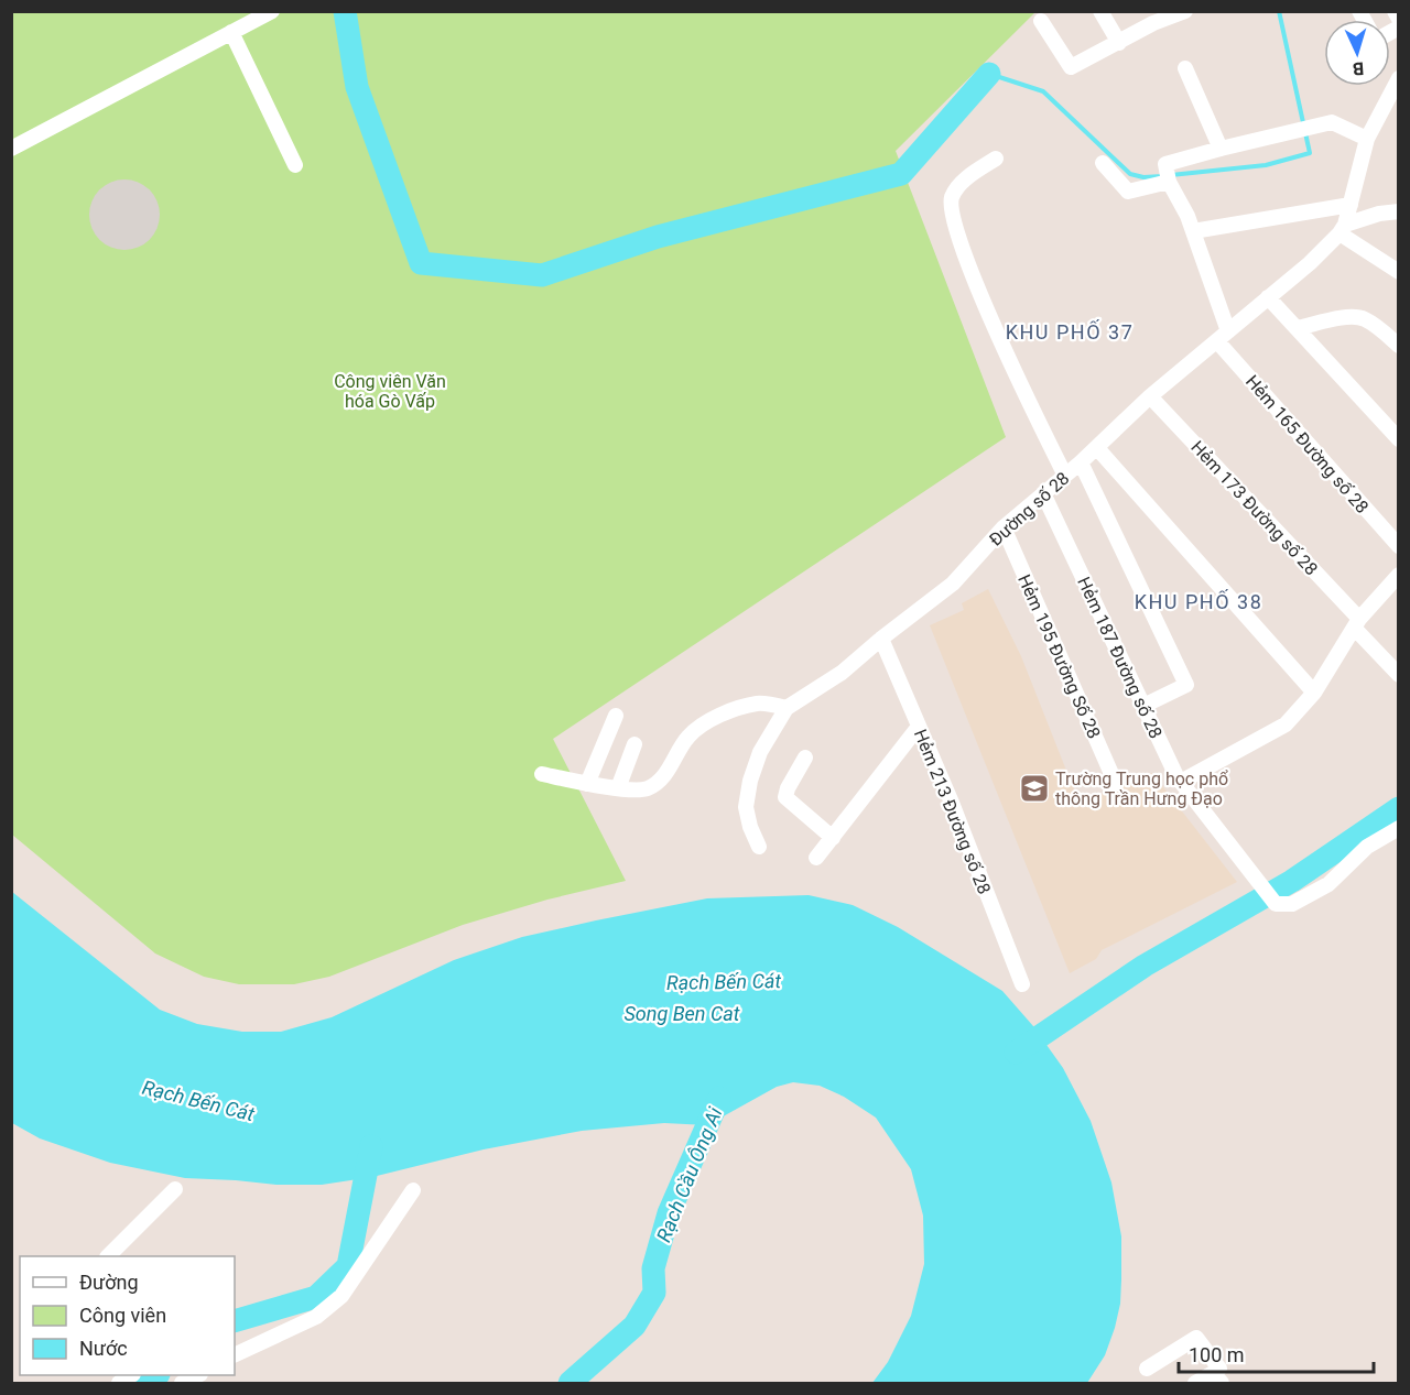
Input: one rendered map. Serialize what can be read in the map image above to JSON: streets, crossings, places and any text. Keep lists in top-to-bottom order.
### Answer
{
  "streets": {
    "street": [
      "Hẻm 165 Đường số 28",
      "Hẻm 173 Đường số 28",
      "Đường số 28",
      "Hẻm 195 Đường Số 28",
      "Hẻm 187 Đường số 28",
      "Hẻm 213 Đường số 28"
    ]
  },
  "crossings": [
    ["Hẻm 165 Đường số 28", "Đường số 28"],
    ["Hẻm 173 Đường số 28", "Đường số 28"],
    ["Đường số 28", "Hẻm 195 Đường Số 28"],
    ["Đường số 28", "Hẻm 187 Đường số 28"],
    ["Đường số 28", "Hẻm 213 Đường số 28"]
  ],
  "districts": ["KHU PHỐ 37", "KHU PHỐ 38"],
  "water": ["Rạch Bến Cát", "Song Ben Cat", "Rạch Cầu Ông Ai"],
  "parks": ["Công viên Văn hóa Gò Vấp"],
  "places": {
    "school or university": ["Trường Trung học phổ thông Trần Hưng Đạo"]
  },
  "legend": ["Đường", "Công viên", "Nước"],
  "scale_bar": "100 m",
  "north": "bottom"
}
